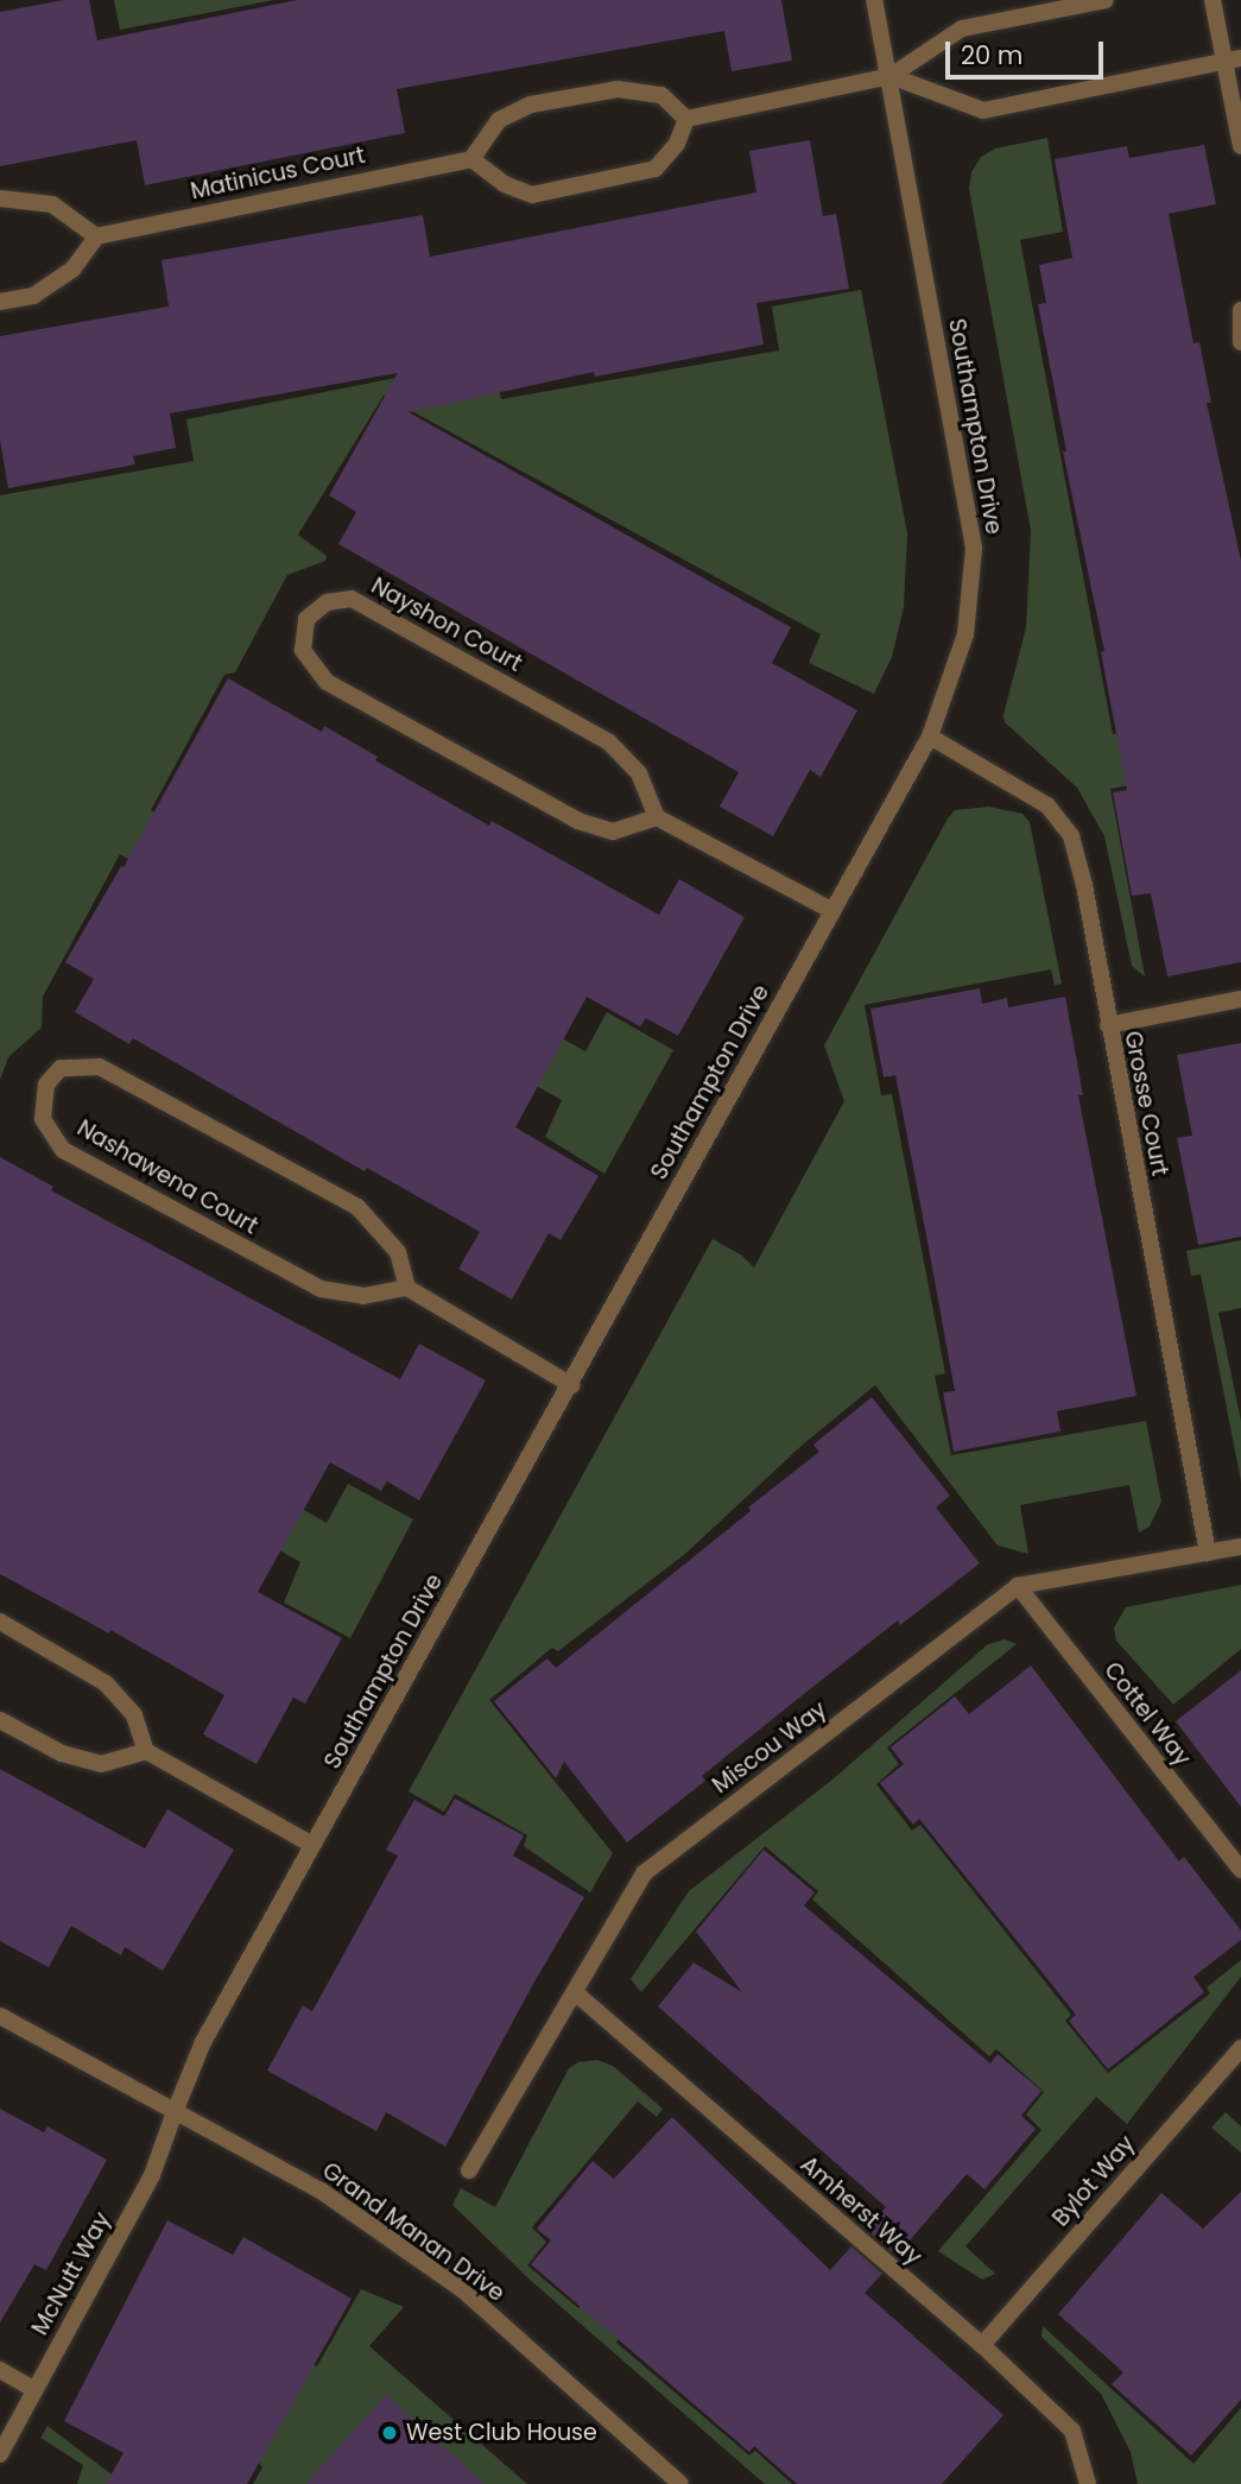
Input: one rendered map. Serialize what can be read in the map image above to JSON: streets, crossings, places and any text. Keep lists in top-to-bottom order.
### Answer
{
  "streets": {
    "street": [
      "Matinicus Court",
      "Southampton Drive",
      "Nayshon Court",
      "Grosse Court",
      "Nashawena Court",
      "Cottel Way",
      "Miscou Way",
      "Bylot Way",
      "Amherst Way",
      "Grand Manan Drive",
      "McNutt Way"
    ]
  },
  "crossings": [
    ["Southampton Drive", "Grosse Court"],
    ["Southampton Drive", "Grand Manan Drive"],
    ["Southampton Drive", "McNutt Way"],
    ["Grosse Court", "Miscou Way"],
    ["Cottel Way", "Miscou Way"],
    ["Miscou Way", "Amherst Way"],
    ["Bylot Way", "Amherst Way"],
    ["Grand Manan Drive", "McNutt Way"]
  ],
  "places": ["West Club House"],
  "scale_bar": "20 m"
}
